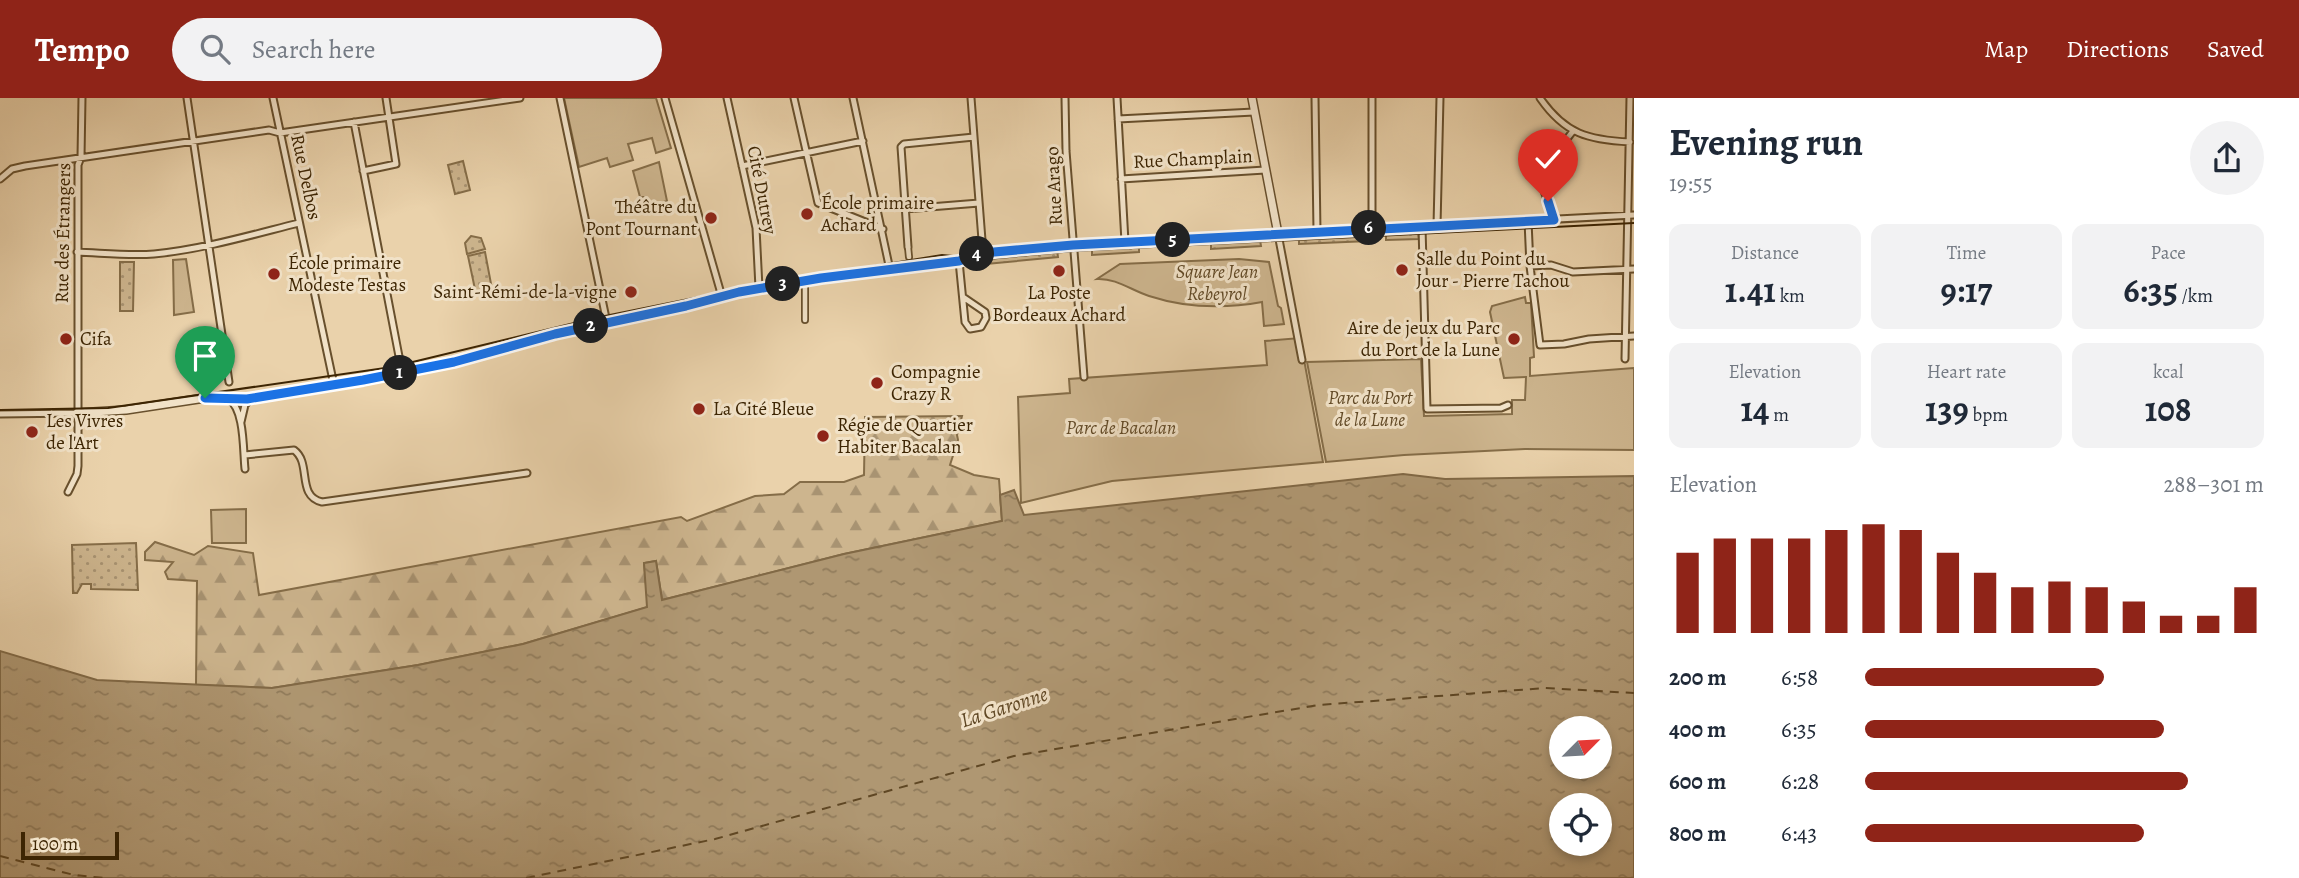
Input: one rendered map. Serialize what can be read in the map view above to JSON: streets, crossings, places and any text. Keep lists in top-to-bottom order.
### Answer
{
  "streets": {
    "street": [
      "Rue Champlain",
      "Rue Delbos",
      "Rue Arago",
      "Cité Dutrey",
      "Rue des Étrangers"
    ]
  },
  "water": ["La Garonne"],
  "parks": ["Square Jean Rebeyrol", "Parc du Port de la Lune", "Parc de Bacalan"],
  "places": [
    "École primaire Achard",
    "Théâtre du Pont Tournant",
    "Salle du Point du Jour - Pierre Tachou",
    "La Poste Bordeaux Achard",
    "École primaire Modeste Testas",
    "Saint-Rémi-de-la-vigne",
    "Cifa",
    "Aire de jeux du Parc du Port de la Lune",
    "Compagnie Crazy R",
    "La Cité Bleue",
    "Les Vivres de l'Art",
    "Régie de Quartier Habiter Bacalan"
  ],
  "scale_bar": "100 m",
  "north": "top right",
  "page": {
    "header": "Tempo",
    "search": "Search here",
    "nav": ["Map", "Directions", "Saved"],
    "heading": ["Evening run", "19:55"],
    "pins": [
      "6",
      "5",
      "4",
      "3",
      "2",
      "1"
    ],
    "stats": [
      ["Distance", "1.41 km"],
      ["Time", "9:17"],
      ["Pace", "6:35 /km"],
      ["Elevation", "14 m"],
      ["Heart rate", "139 bpm"],
      ["kcal", "108"]
    ],
    "chart": ["Elevation", "288–301 m"],
    "list": [
      {
        "name": "200 m",
        "note": "6:58"
      },
      {
        "name": "400 m",
        "note": "6:35"
      },
      {
        "name": "600 m",
        "note": "6:28"
      },
      {
        "name": "800 m",
        "note": "6:43"
      }
    ],
    "scale": "100 m"
  }
}
